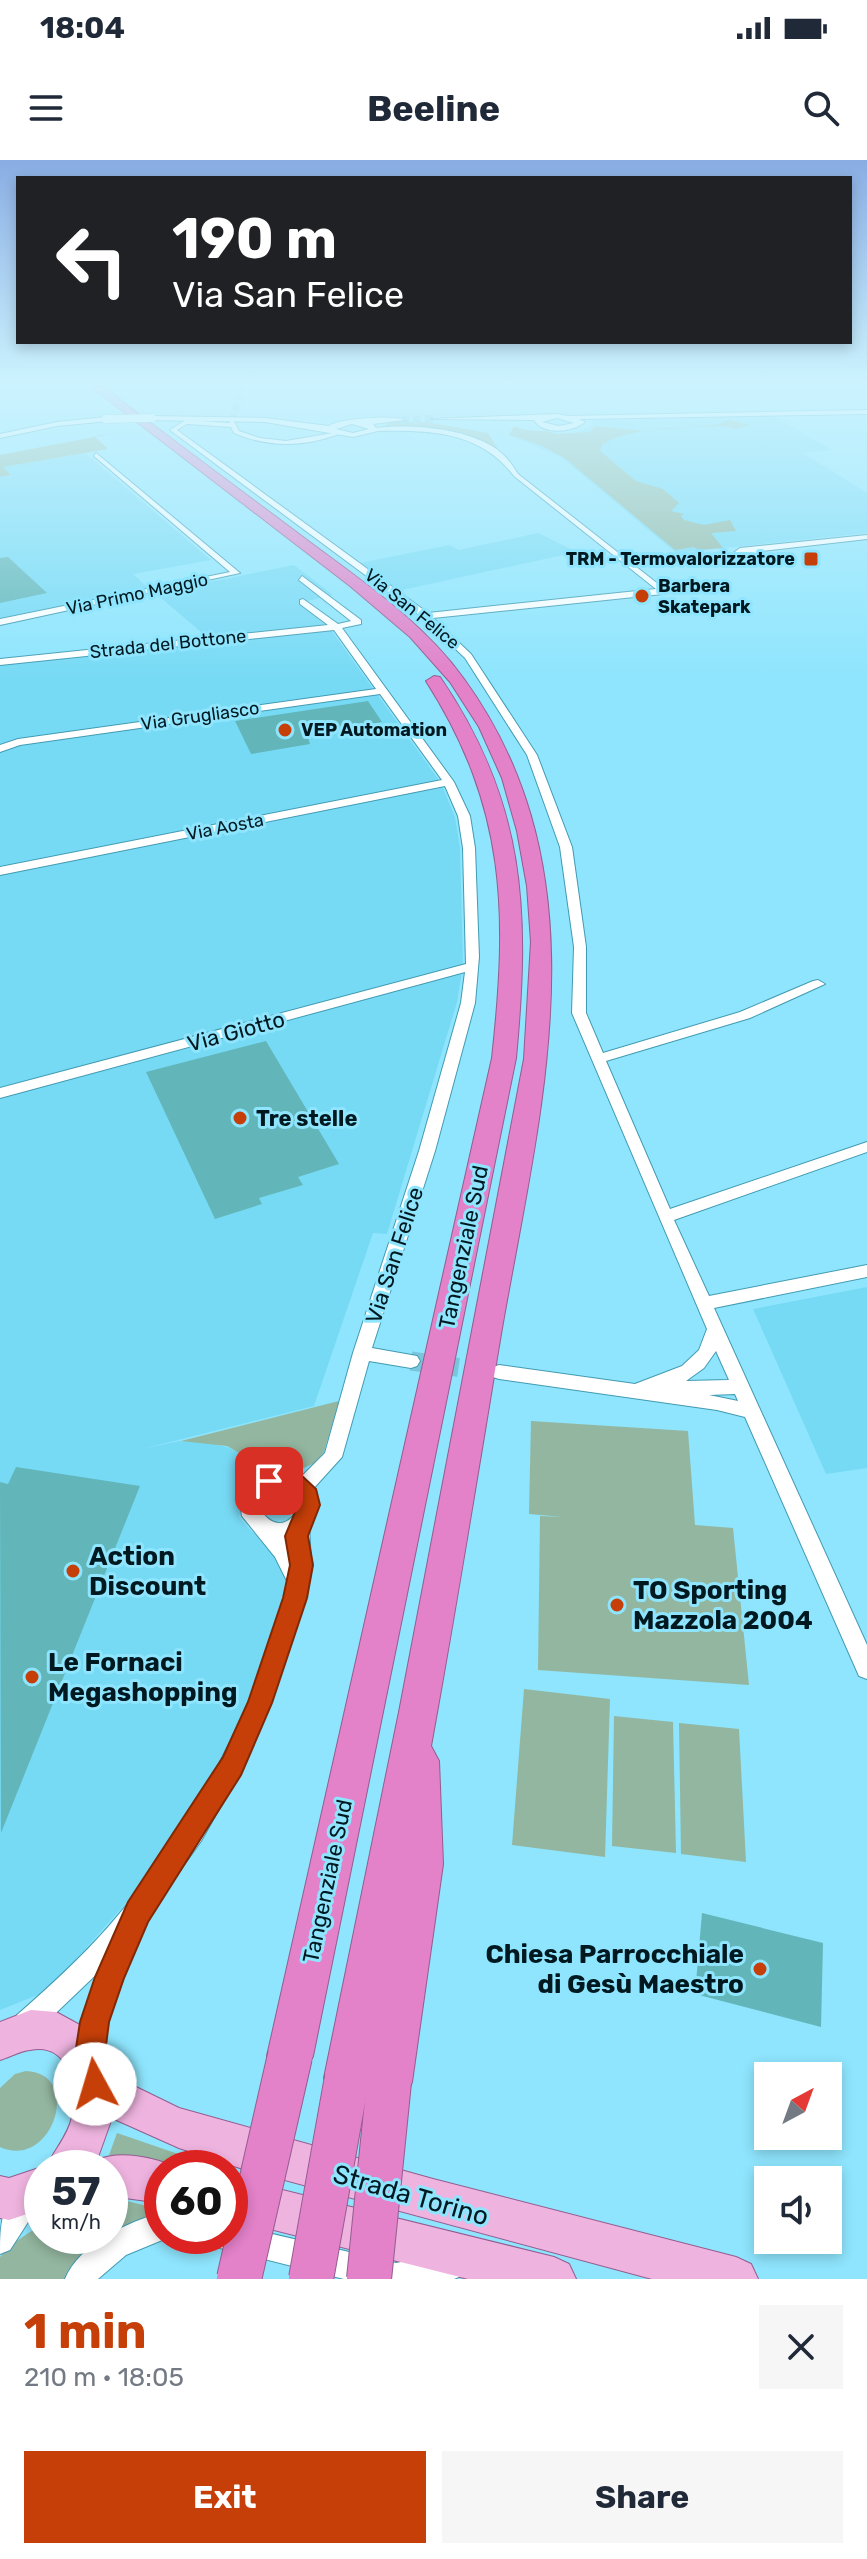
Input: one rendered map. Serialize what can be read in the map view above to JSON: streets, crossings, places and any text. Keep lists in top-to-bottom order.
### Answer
{
  "streets": {
    "highway": ["Tangenziale Sud"],
    "main road": ["Strada Torino"],
    "street": [
      "Via Primo Maggio",
      "Via San Felice",
      "Strada del Bottone",
      "Via Grugliasco",
      "Via Aosta",
      "Via Giotto"
    ]
  },
  "crossings": [
    ["Via San Felice", "Strada del Bottone"],
    ["Via San Felice", "Via Grugliasco"],
    ["Via San Felice", "Via Aosta"],
    ["Via San Felice", "Via Giotto"]
  ],
  "places": {
    "transit": ["TRM - Termovalorizzatore"],
    "other": [
      "Barbera Skatepark",
      "VEP Automation",
      "Tre stelle",
      "Action Discount",
      "TO Sporting Mazzola 2004",
      "Le Fornaci Megashopping",
      "Chiesa Parrocchiale di Gesù Maestro"
    ]
  },
  "north": "top right",
  "page": {
    "status": "18:04",
    "header": "Beeline",
    "turn": ["190 m", "Via San Felice"],
    "speed": "57 km/h",
    "limit": "60",
    "heading": ["1 min", "210 m · 18:05"],
    "buttons": ["Exit", "Share"]
  }
}
